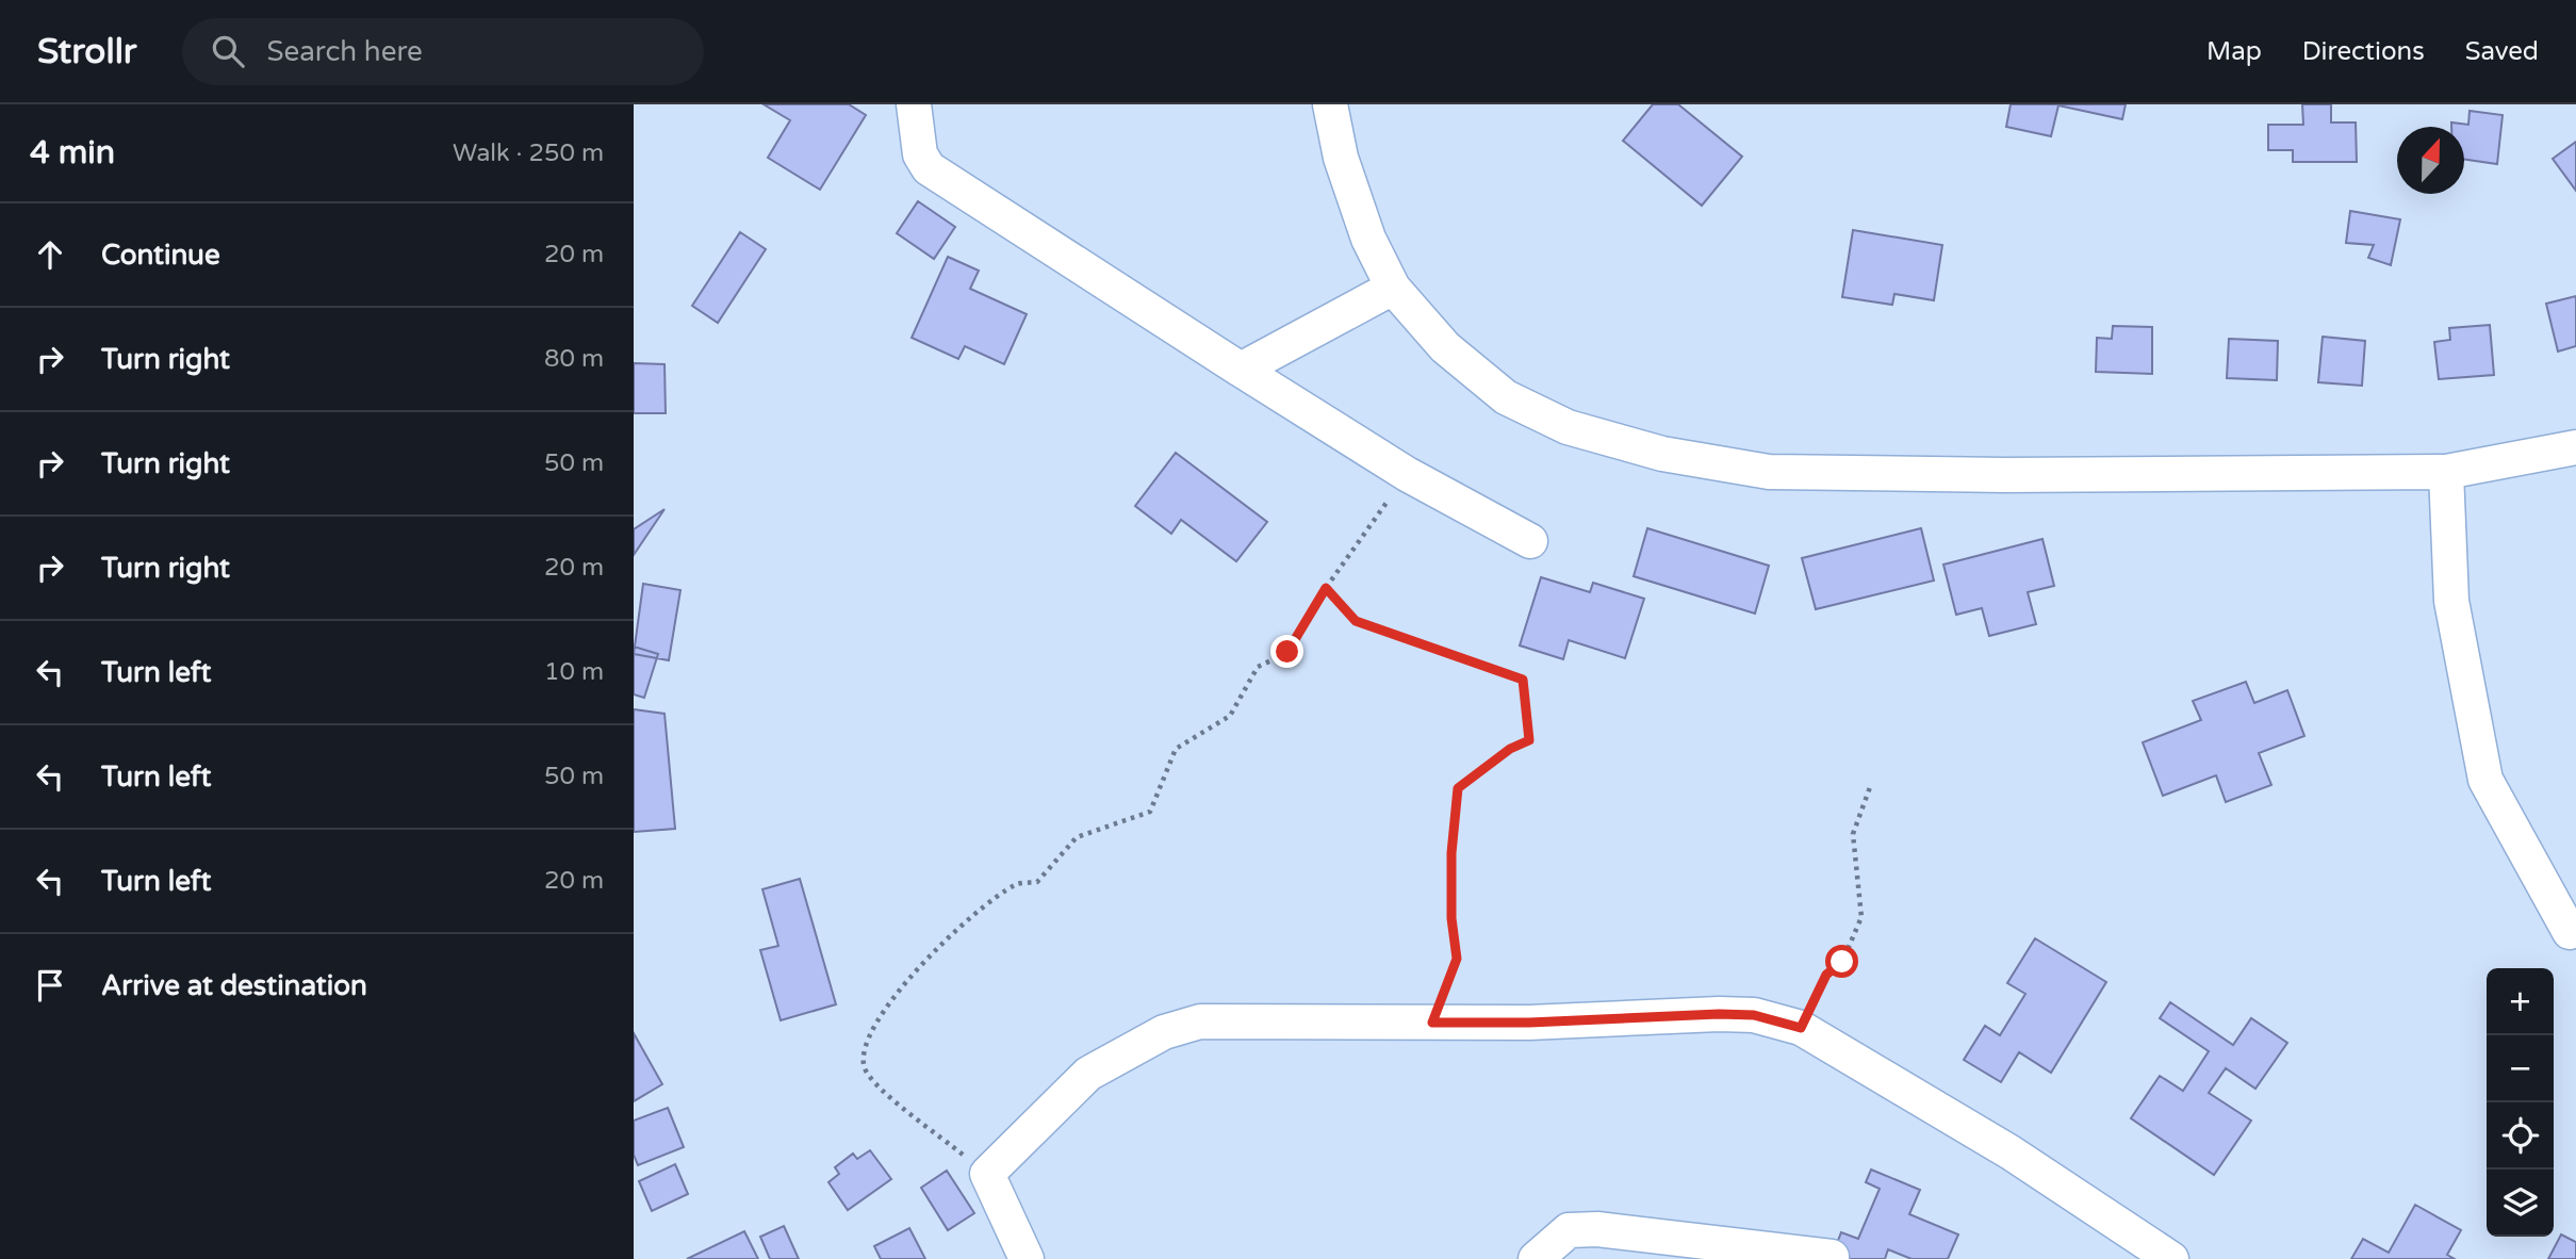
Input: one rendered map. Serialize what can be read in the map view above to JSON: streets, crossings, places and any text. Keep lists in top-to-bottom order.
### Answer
{
  "north": "top",
  "page": {
    "header": "Strollr",
    "search": "Search here",
    "nav": ["Map", "Directions", "Saved"],
    "heading": ["4 min", "Walk · 250 m"],
    "list": [
      ["Continue", "20 m"],
      ["Turn right", "80 m"],
      ["Turn right", "50 m"],
      ["Turn right", "20 m"],
      ["Turn left", "10 m"],
      ["Turn left", "50 m"],
      ["Turn left", "20 m"],
      "Arrive at destination"
    ],
    "map_buttons": ["+", "−"]
  }
}
